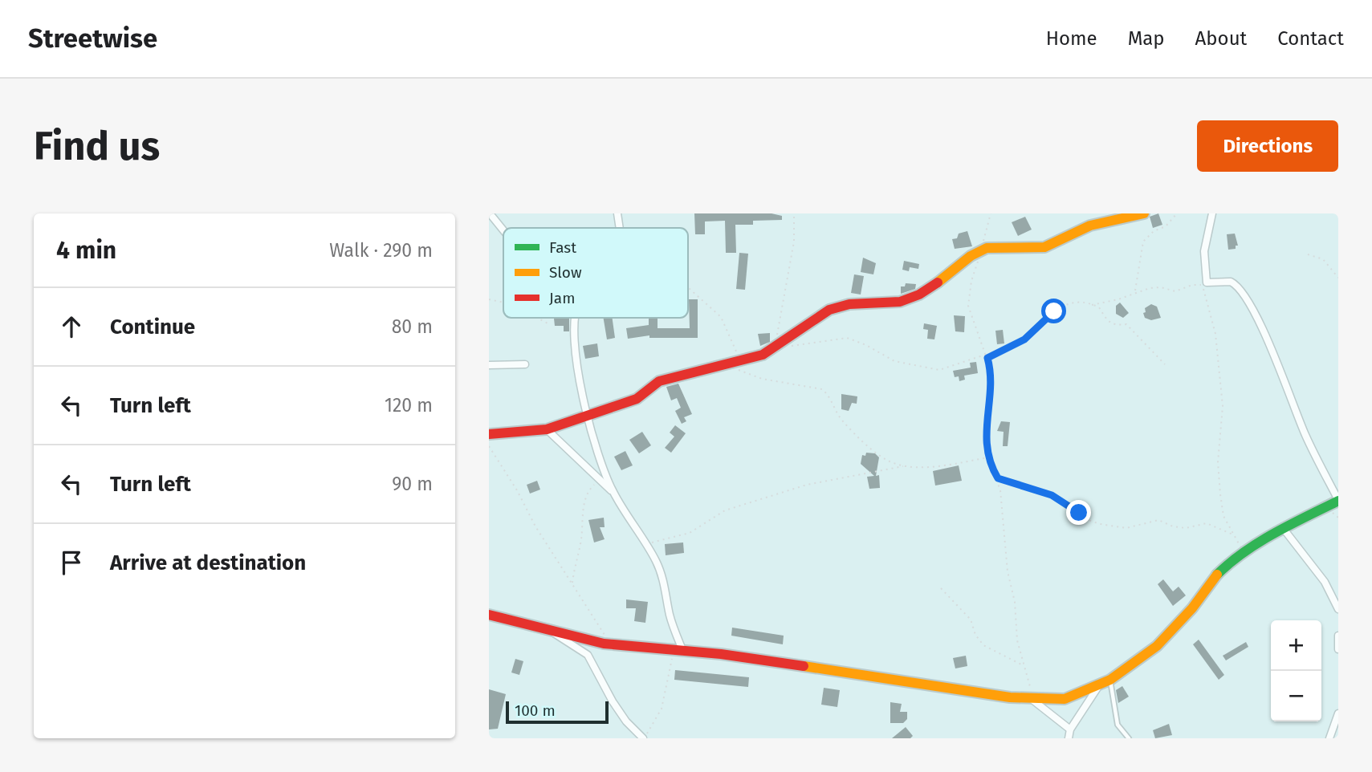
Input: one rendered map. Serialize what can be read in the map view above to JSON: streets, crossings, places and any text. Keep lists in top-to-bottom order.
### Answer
{
  "legend": ["Fast", "Slow", "Jam"],
  "scale_bar": "100 m",
  "page": {
    "header": "Streetwise",
    "nav": [
      "Home",
      "Map",
      "About",
      "Contact"
    ],
    "buttons": "Directions",
    "title": "Find us",
    "heading": ["4 min", "Walk · 290 m"],
    "list": [
      ["Continue", "80 m"],
      ["Turn left", "120 m"],
      ["Turn left", "90 m"],
      "Arrive at destination"
    ],
    "map_buttons": ["+", "−"],
    "scale": "100 m"
  }
}
